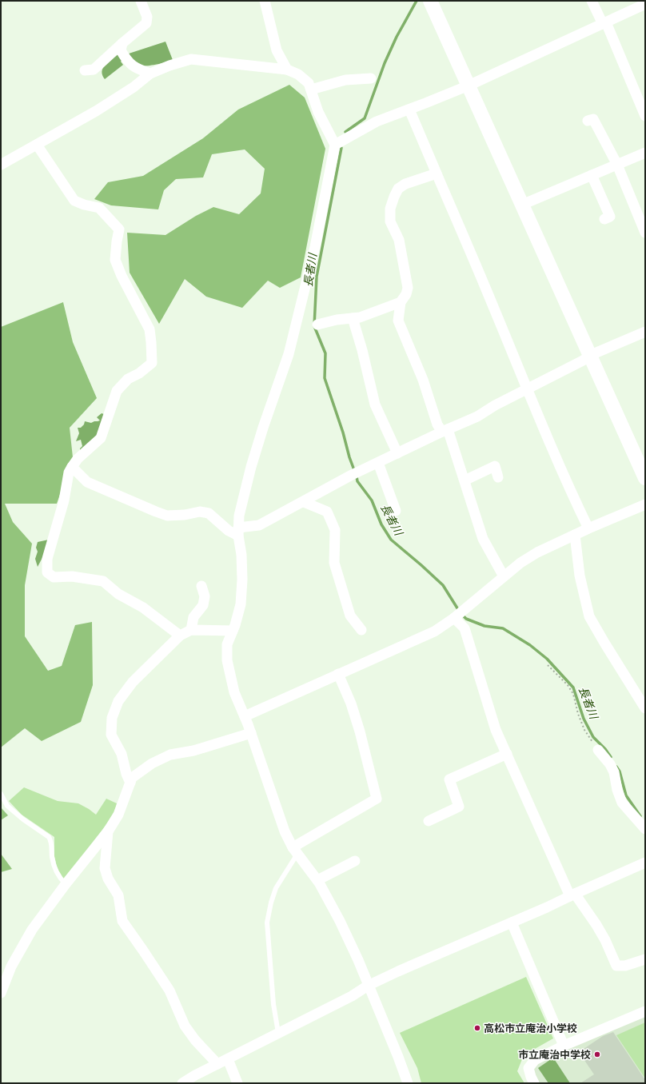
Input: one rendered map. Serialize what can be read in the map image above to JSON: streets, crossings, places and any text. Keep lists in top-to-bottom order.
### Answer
{
  "water": ["長者川"],
  "places": ["高松市立庵治小学校", "市立庵治中学校"]
}
